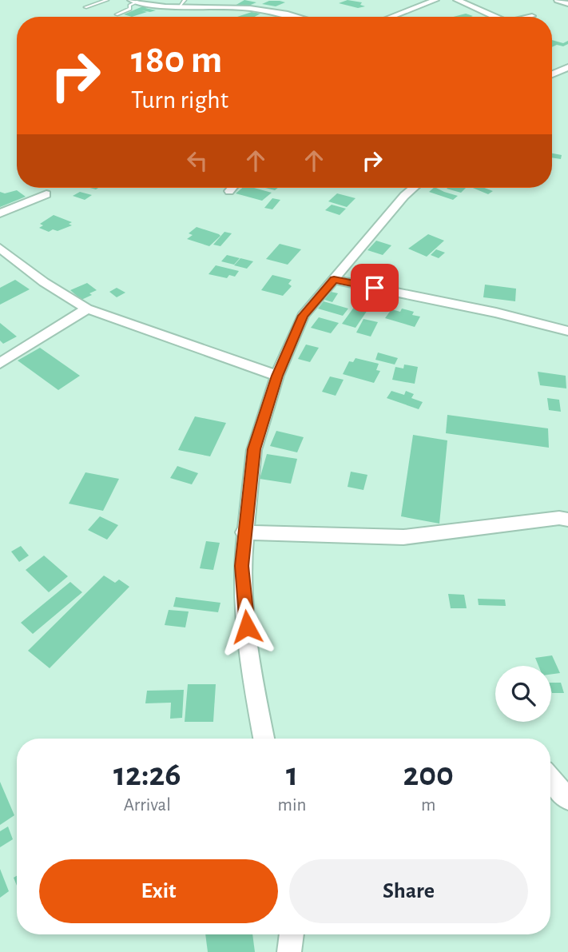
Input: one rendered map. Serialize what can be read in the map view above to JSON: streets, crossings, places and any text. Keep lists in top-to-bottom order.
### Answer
{
  "page": {
    "turn": ["180 m", "Turn right"],
    "eta": [
      "12:26",
      "Arrival",
      "1",
      "min",
      "200",
      "m"
    ],
    "buttons": ["Exit", "Share"]
  }
}
